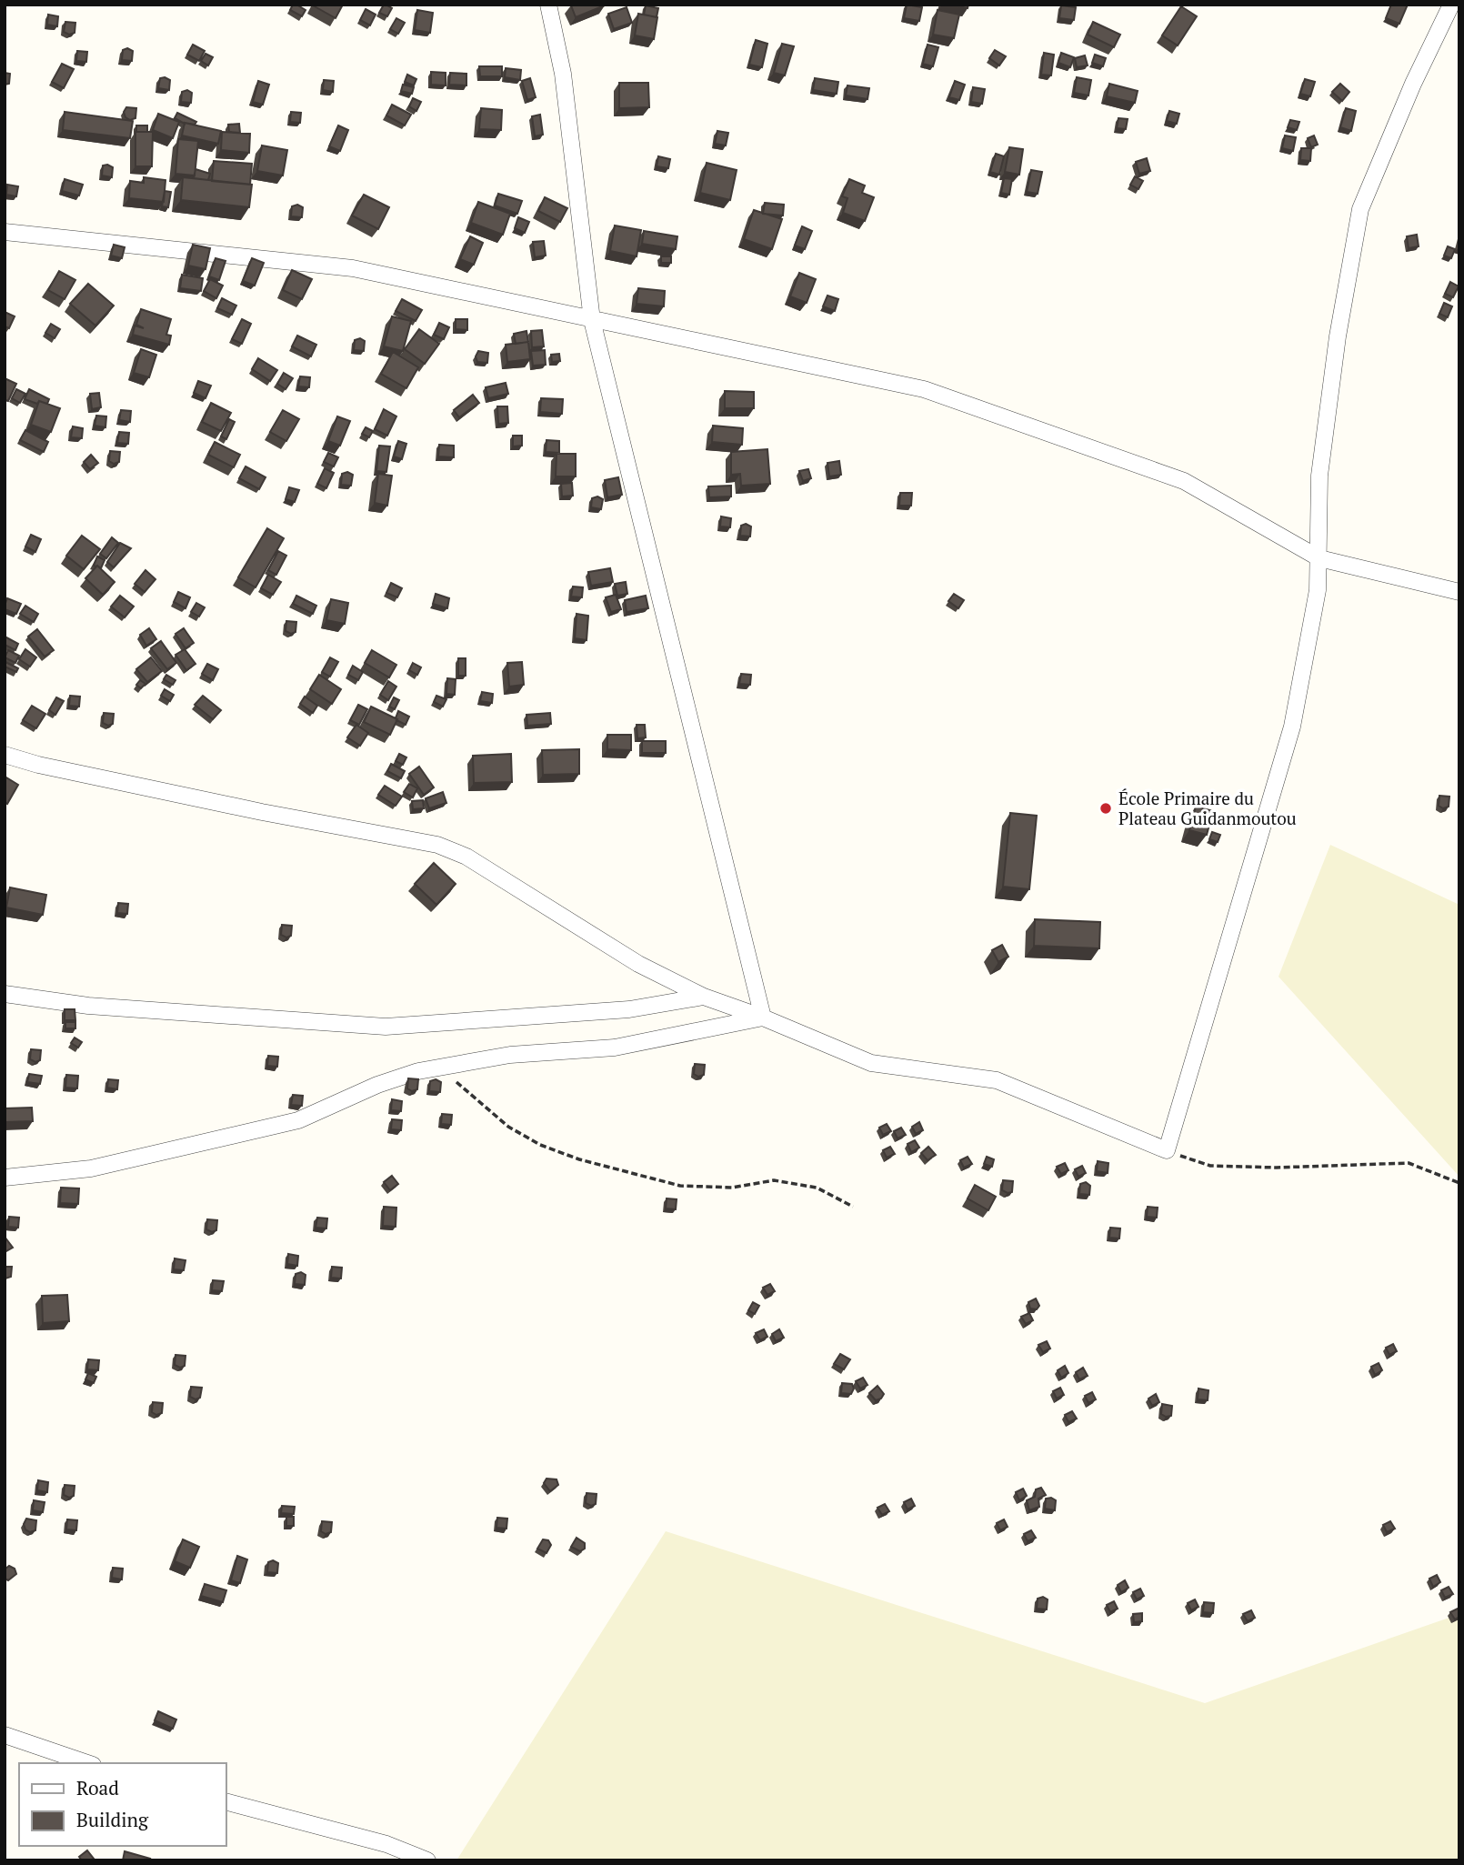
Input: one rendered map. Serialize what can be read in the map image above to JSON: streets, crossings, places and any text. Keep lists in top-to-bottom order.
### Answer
{
  "places": ["École Primaire du Plateau Guidanmoutou"],
  "legend": ["Road", "Building"]
}
